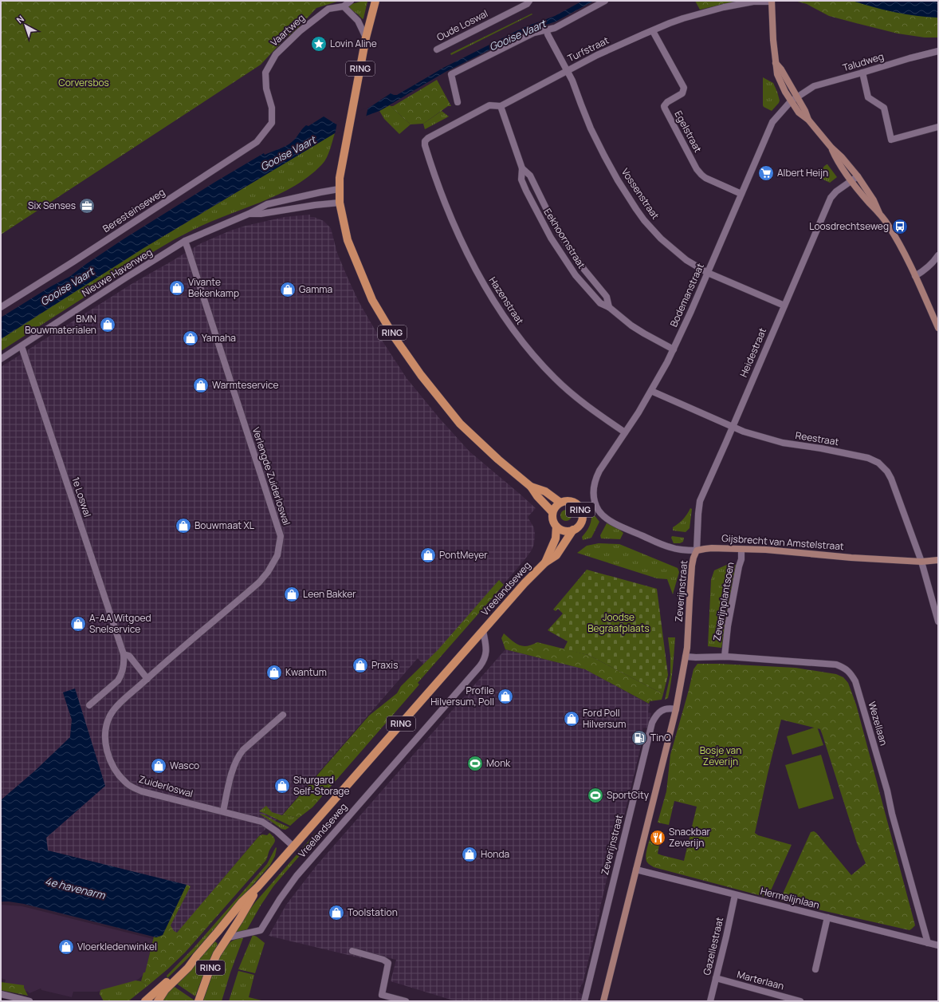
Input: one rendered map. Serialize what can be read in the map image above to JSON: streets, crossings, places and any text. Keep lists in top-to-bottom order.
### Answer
{
  "streets": {
    "main road": ["RING", "Vreelandseweg"],
    "street": [
      "Oude Loswal",
      "Vaartweg",
      "Turfstraat",
      "Taludweg",
      "Egelstraat",
      "Vossenstraat",
      "Beresteinseweg",
      "Eekhoornstraat",
      "Nieuwe Havenweg",
      "Bodemanstraat",
      "Hazenstraat",
      "Heidestraat",
      "Reestraat",
      "Verlengde Zuiderloswal",
      "1e Loswal",
      "Gijsbrecht van Amstelstraat",
      "Zeverijnstraat",
      "Zeverijnplantsoen",
      "Wezellaan",
      "Zuiderloswal",
      "Hermelijnlaan",
      "Gazellestraat",
      "Marterlaan"
    ]
  },
  "crossings": [
    ["Vaartweg", "Beresteinseweg"],
    ["Turfstraat", "Egelstraat"],
    ["Turfstraat", "Vossenstraat"],
    ["Turfstraat", "Eekhoornstraat"],
    ["Turfstraat", "Hazenstraat"],
    ["Taludweg", "Bodemanstraat"],
    ["RING", "Nieuwe Havenweg"],
    ["RING", "Vreelandseweg"],
    ["Egelstraat", "Bodemanstraat"],
    ["Vossenstraat", "Bodemanstraat"],
    ["Vossenstraat", "Heidestraat"],
    ["Eekhoornstraat", "Bodemanstraat"],
    ["Nieuwe Havenweg", "Verlengde Zuiderloswal"],
    ["Nieuwe Havenweg", "1e Loswal"],
    ["Bodemanstraat", "Hazenstraat"],
    ["Bodemanstraat", "Reestraat"],
    ["Bodemanstraat", "Gijsbrecht van Amstelstraat"],
    ["Heidestraat", "Reestraat"],
    ["Heidestraat", "Gijsbrecht van Amstelstraat"],
    ["Heidestraat", "Zeverijnstraat"],
    ["Reestraat", "Gijsbrecht van Amstelstraat"],
    ["Verlengde Zuiderloswal", "Zuiderloswal"],
    ["Gijsbrecht van Amstelstraat", "Zeverijnstraat"],
    ["Gijsbrecht van Amstelstraat", "Zeverijnplantsoen"],
    ["Vreelandseweg", "Zuiderloswal"],
    ["Zeverijnstraat", "Wezellaan"],
    ["Zeverijnstraat", "Hermelijnlaan"],
    ["Zeverijnplantsoen", "Wezellaan"],
    ["Wezellaan", "Hermelijnlaan"],
    ["Hermelijnlaan", "Gazellestraat"],
    ["Gazellestraat", "Marterlaan"]
  ],
  "water": ["Gooise Vaart", "4e havenarm"],
  "parks": ["Corversbos", "Joodse Begraafplaats", "Bosje van Zeverijn"],
  "places": {
    "place": ["Lovin Aline"],
    "supermarket": ["Albert Heijn"],
    "office": ["Six Senses"],
    "bus stop": ["Loosdrechtseweg"],
    "shop": [
      "Vivante Bekenkamp",
      "Gamma",
      "BMN Bouwmaterialen",
      "Yamaha",
      "Warmteservice",
      "Bouwmaat XL",
      "PontMeyer",
      "Leen Bakker",
      "A-AA Witgoed Snelservice",
      "Praxis",
      "Kwantum",
      "Profile Hilversum, Poll",
      "Ford Poll Hilversum",
      "Wasco",
      "Shurgard Self-Storage",
      "Honda",
      "Toolstation",
      "Vloerkledenwinkel"
    ],
    "fuel station": ["TinQ"],
    "sports": ["Monk", "SportCity"],
    "restaurant": ["Snackbar Zeverijn"]
  },
  "north": "top left"
}
